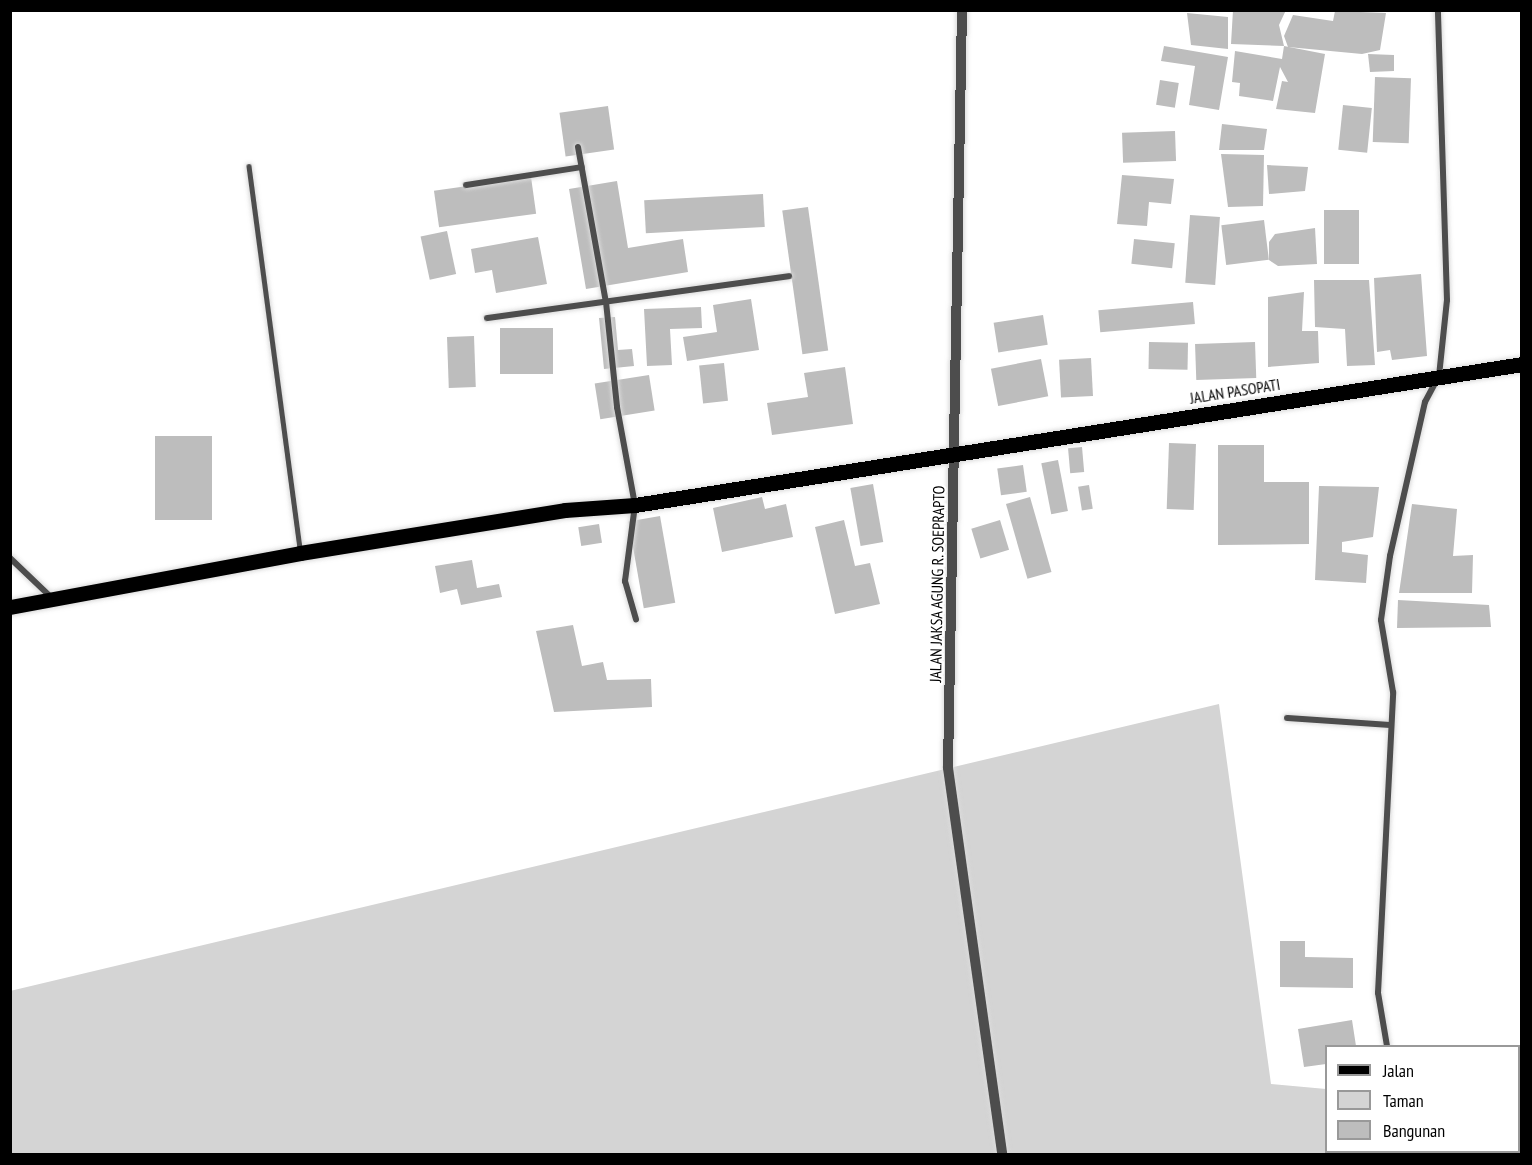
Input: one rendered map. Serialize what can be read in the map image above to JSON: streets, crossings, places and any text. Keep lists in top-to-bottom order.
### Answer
{
  "streets": {
    "main road": ["JALAN PASOPATI"],
    "street": ["JALAN JAKSA AGUNG R. SOEPRAPTO"]
  },
  "crossings": [
    ["JALAN PASOPATI", "JALAN JAKSA AGUNG R. SOEPRAPTO"]
  ],
  "legend": ["Jalan", "Taman", "Bangunan"]
}
